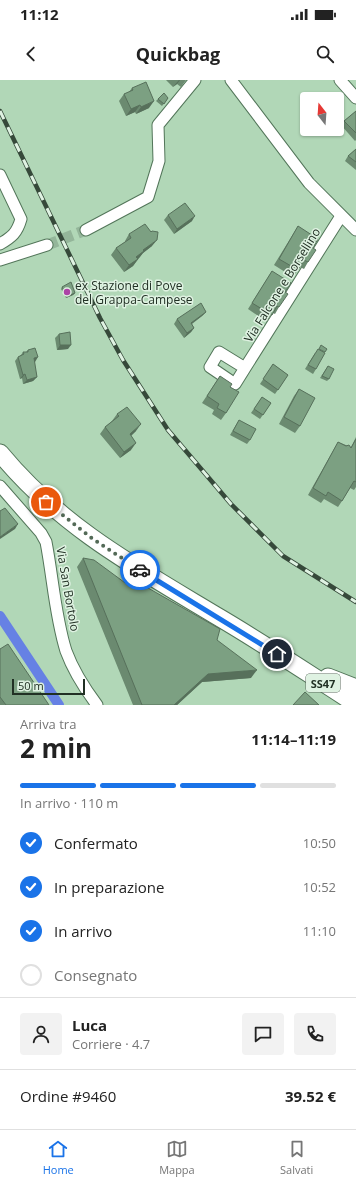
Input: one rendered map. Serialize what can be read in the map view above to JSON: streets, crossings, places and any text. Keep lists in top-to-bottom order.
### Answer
{
  "streets": {
    "highway": ["SS47"],
    "street": ["Via Falcone e Borsellino", "Via San Bortolo"]
  },
  "places": ["ex Stazione di Pove del Grappa-Campese"],
  "scale_bar": "50 m",
  "north": "top",
  "page": {
    "status": "11:12",
    "header": "Quickbag",
    "scale": "50 m",
    "heading": ["2 min", "Arriva tra", "11:14–11:19"],
    "panel": [
      "Luca",
      "Corriere · 4.7",
      "Ordine #9460",
      "39.52 €"
    ],
    "bar": "In arrivo · 110 m",
    "list": [
      ["Confermato", "10:50"],
      ["In preparazione", "10:52"],
      ["In arrivo", "11:10"],
      "Consegnato"
    ],
    "tabs": ["Home", "Mappa", "Salvati"]
  }
}
